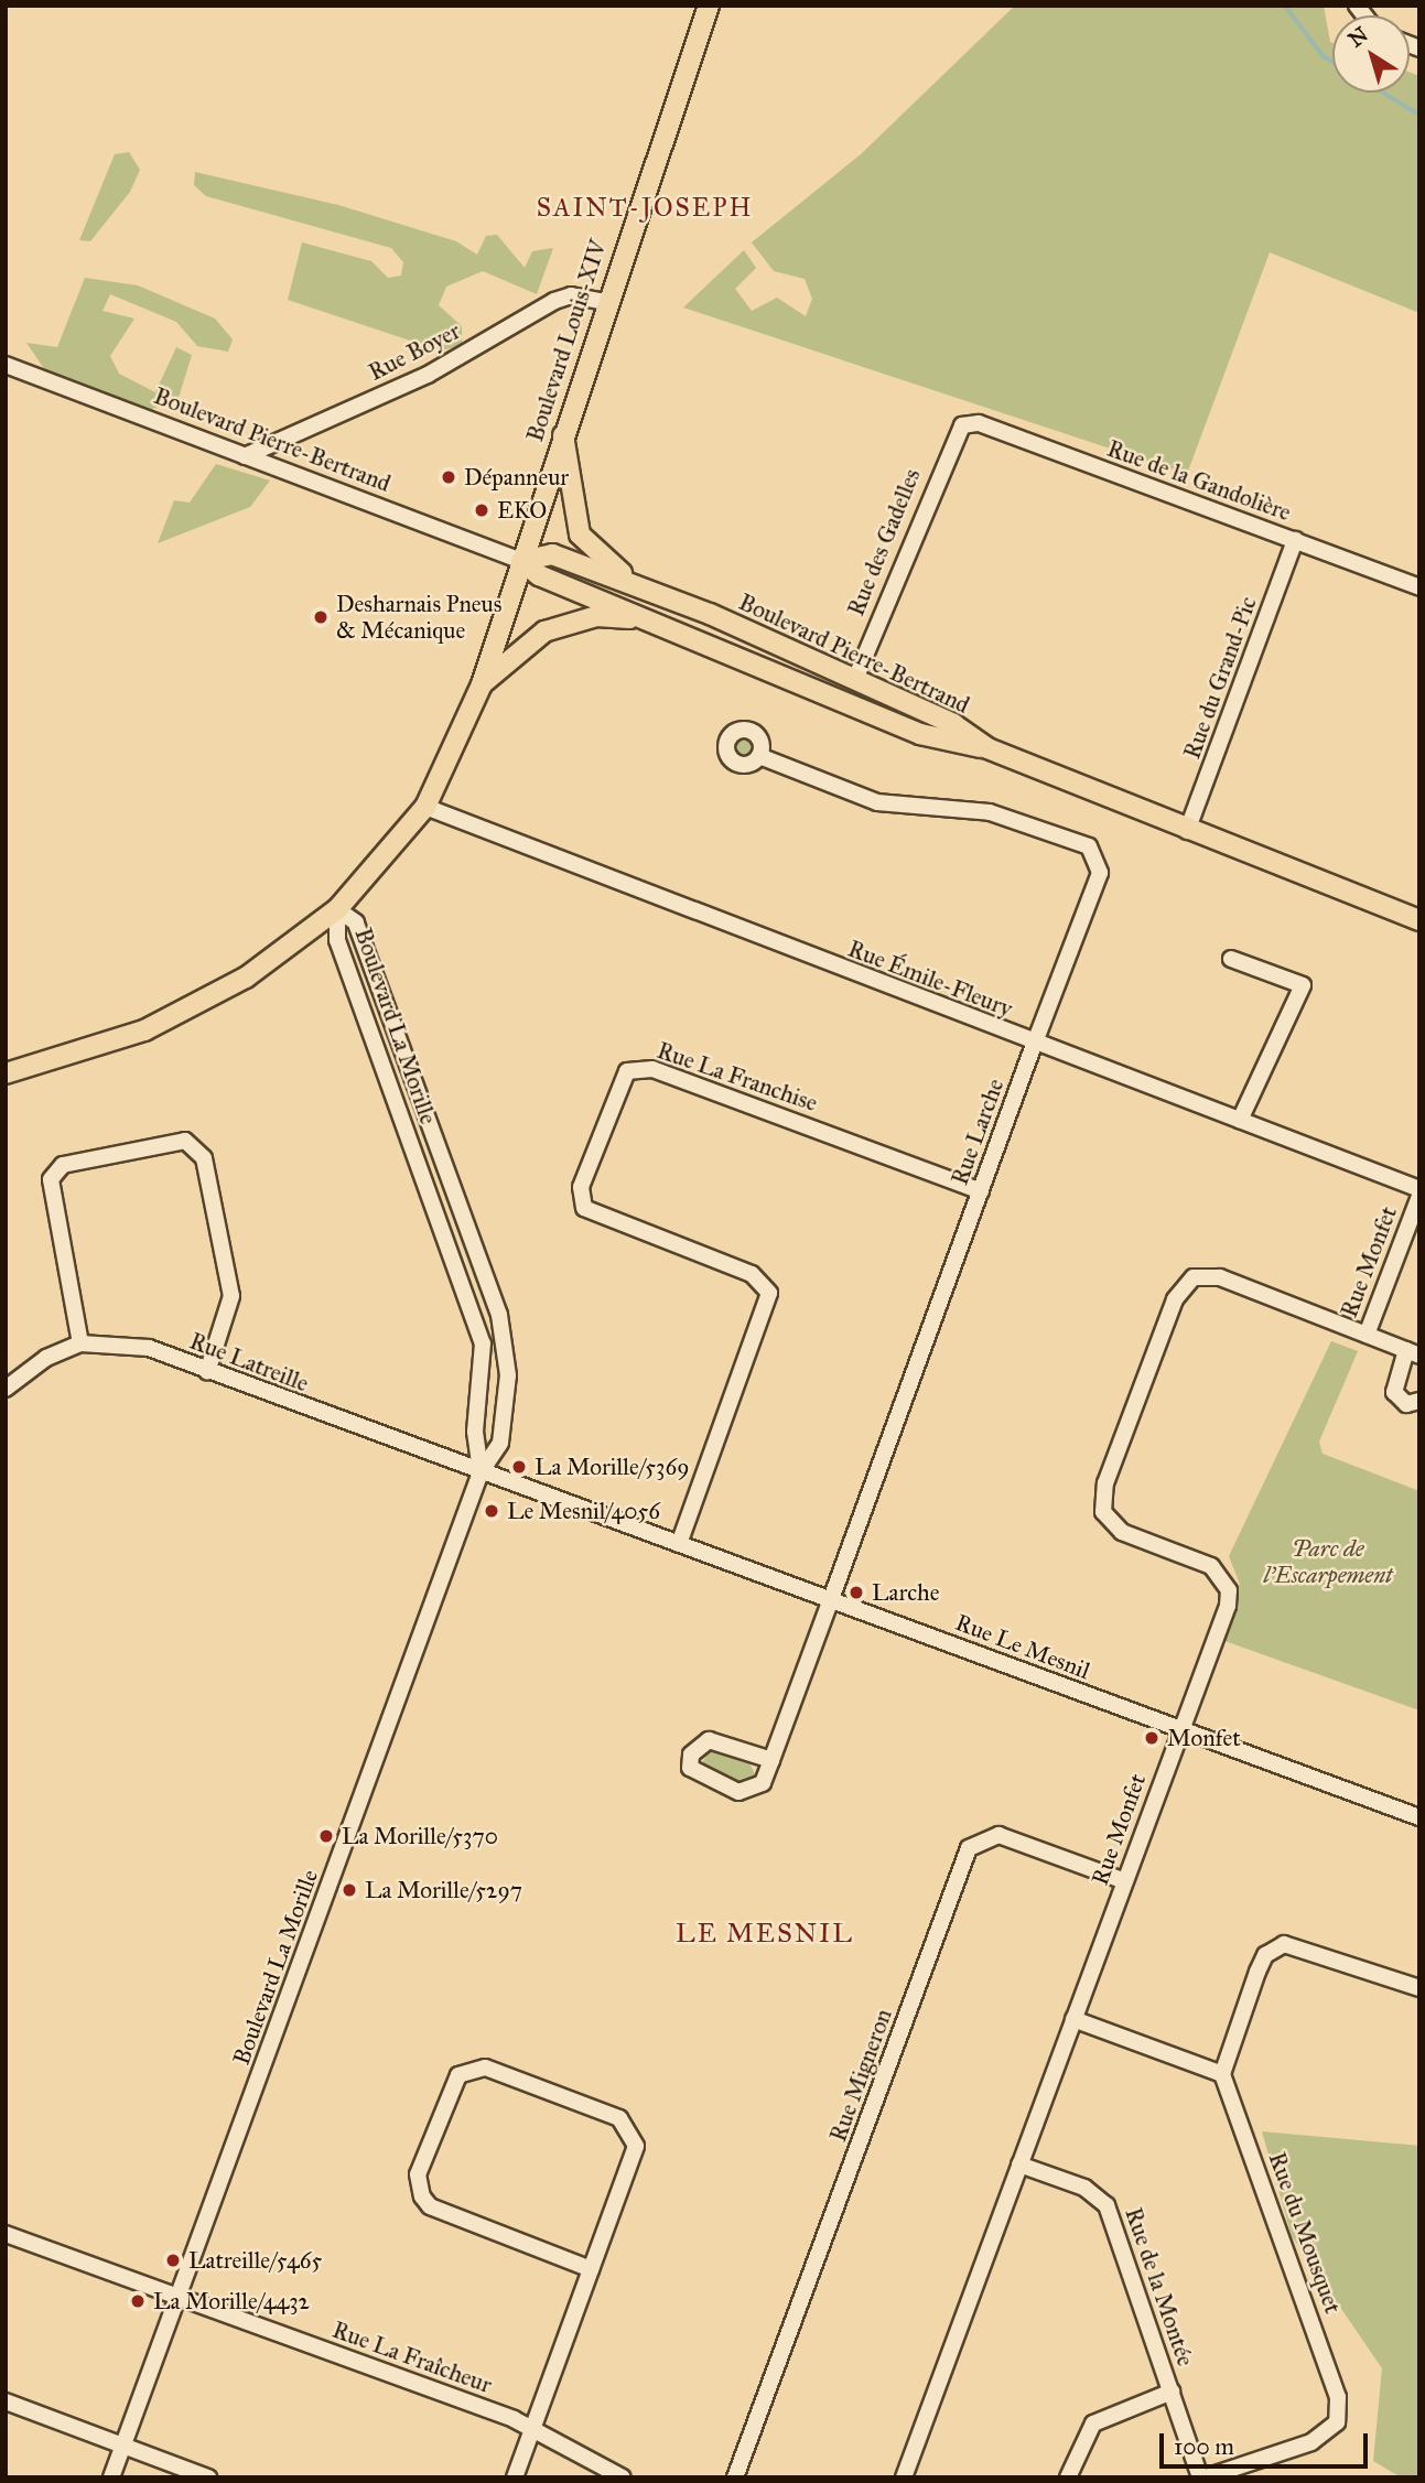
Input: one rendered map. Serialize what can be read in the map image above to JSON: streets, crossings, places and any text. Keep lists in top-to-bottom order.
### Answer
{
  "streets": {
    "main road": ["Boulevard Louis-XIV", "Boulevard Pierre-Bertrand"],
    "street": [
      "Rue Boyer",
      "Rue de la Gandolière",
      "Rue des Gadelles",
      "Rue du Grand-Pic",
      "Rue Émile-Fleury",
      "Boulevard La Morille",
      "Rue La Franchise",
      "Rue Larche",
      "Rue Monfet",
      "Rue Latreille",
      "Rue Le Mesnil",
      "Rue Migneron",
      "Rue du Mousquet",
      "Rue de la Montée",
      "Rue La Fraîcheur"
    ]
  },
  "crossings": [
    ["Boulevard Louis-XIV", "Rue Boyer"],
    ["Boulevard Louis-XIV", "Boulevard Pierre-Bertrand"],
    ["Rue Boyer", "Boulevard Pierre-Bertrand"],
    ["Boulevard Pierre-Bertrand", "Rue des Gadelles"],
    ["Boulevard Pierre-Bertrand", "Rue du Grand-Pic"],
    ["Rue de la Gandolière", "Rue des Gadelles"],
    ["Rue de la Gandolière", "Rue du Grand-Pic"],
    ["Rue Émile-Fleury", "Rue Larche"],
    ["Boulevard La Morille", "Rue Latreille"],
    ["Boulevard La Morille", "Rue Le Mesnil"],
    ["Boulevard La Morille", "Rue La Fraîcheur"],
    ["Rue La Franchise", "Rue Larche"],
    ["Rue La Franchise", "Rue Le Mesnil"],
    ["Rue Larche", "Rue Le Mesnil"],
    ["Rue Monfet", "Rue Le Mesnil"],
    ["Rue Monfet", "Rue Migneron"],
    ["Rue Monfet", "Rue de la Montée"],
    ["Rue Latreille", "Rue Le Mesnil"],
    ["Rue du Mousquet", "Rue de la Montée"]
  ],
  "districts": ["SAINT-JOSEPH", "LE MESNIL"],
  "parks": ["Parc de l'Escarpement"],
  "places": [
    "Dépanneur",
    "EKO",
    "Desharnais Pneus & Mécanique",
    "La Morille/5369",
    "Le Mesnil/4056",
    "Larche",
    "Monfet",
    "La Morille/5370",
    "La Morille/5297",
    "Latreille/5465",
    "La Morille/4432"
  ],
  "scale_bar": "100 m",
  "north": "top left"
}
